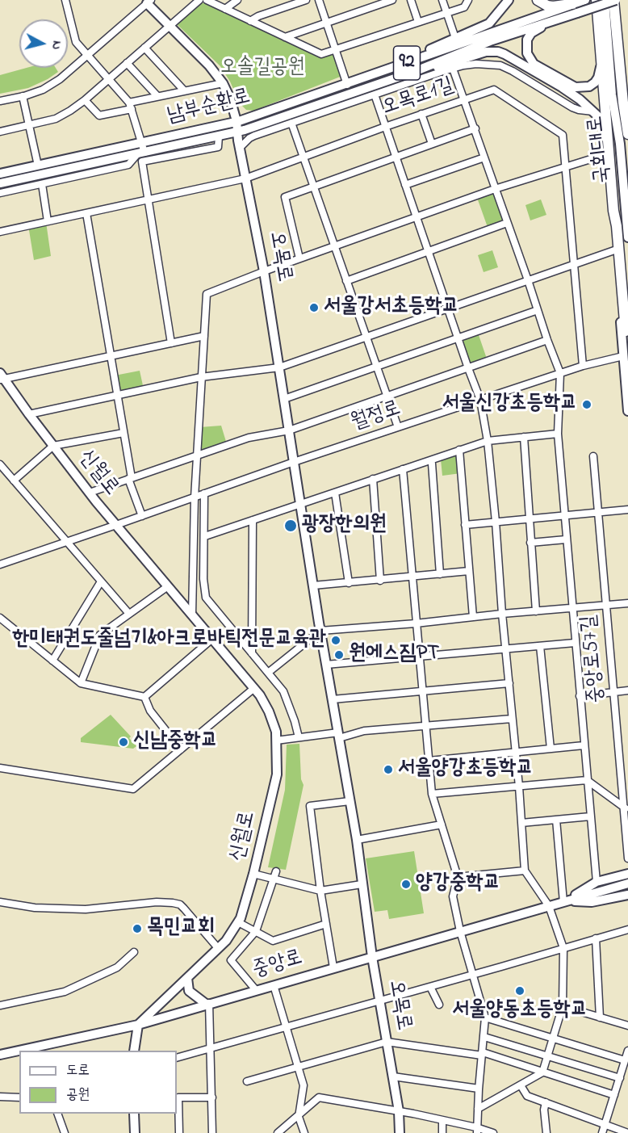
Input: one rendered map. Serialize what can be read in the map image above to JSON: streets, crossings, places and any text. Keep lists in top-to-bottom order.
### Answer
{
  "streets": {
    "main road": [
      "92",
      "남부순환로",
      "국회대로",
      "오목로",
      "신월로",
      "중앙로"
    ],
    "street": ["오목로1길", "월정로", "중앙로57길"]
  },
  "crossings": [
    ["오목로1길", "오목로"],
    ["남부순환로", "오목로"],
    ["오목로", "월정로"],
    ["오목로", "중앙로"],
    ["월정로", "신월로"],
    ["신월로", "중앙로"]
  ],
  "parks": ["오솔길공원"],
  "places": [
    "서울강서초등학교",
    "서울신강초등학교",
    "광장한의원",
    "한미태권도줄넘기&아크로바틱전문교육관",
    "원에스짐PT",
    "신남중학교",
    "서울양강초등학교",
    "양강중학교",
    "목민교회",
    "서울양동초등학교"
  ],
  "legend": ["도로", "공원"],
  "north": "right"
}
